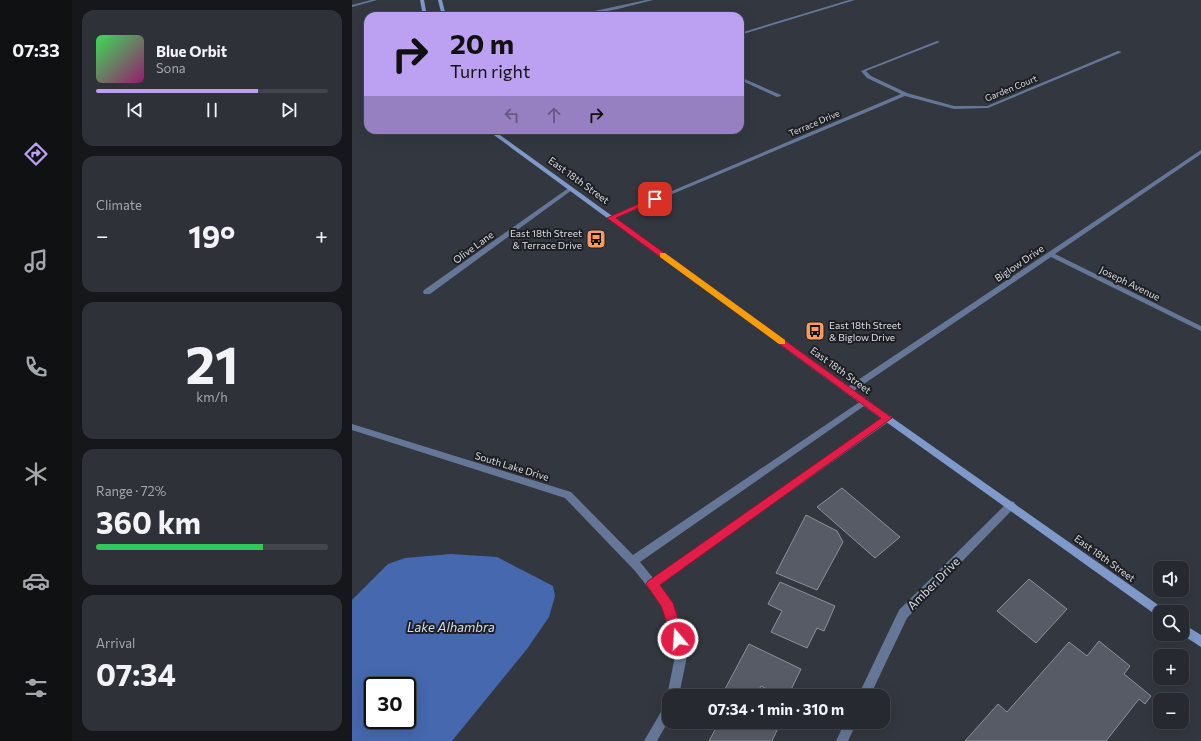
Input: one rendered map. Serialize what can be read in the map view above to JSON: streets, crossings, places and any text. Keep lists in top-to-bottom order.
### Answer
{
  "streets": {
    "main road": ["East 18th Street"],
    "street": [
      "Garden Court",
      "Terrace Drive",
      "Olive Lane",
      "Biglow Drive",
      "Joseph Avenue",
      "South Lake Drive",
      "Amber Drive"
    ]
  },
  "crossings": [
    ["Garden Court", "Terrace Drive"],
    ["Terrace Drive", "East 18th Street"],
    ["East 18th Street", "Olive Lane"],
    ["East 18th Street", "Biglow Drive"],
    ["East 18th Street", "Amber Drive"],
    ["Biglow Drive", "Joseph Avenue"]
  ],
  "water": ["Lake Alhambra"],
  "places": {
    "bus stop": ["East 18th Street & Terrace Drive", "East 18th Street & Biglow Drive"]
  },
  "page": {
    "tabs": "07:33",
    "turn": ["20 m", "Turn right"],
    "song": ["Blue Orbit", "Sona"],
    "tile": [
      "Climate",
      ["21", "km/h"],
      ["Range · 72%", "360 km"],
      ["Arrival", "07:34"]
    ],
    "heat": ["−", "19°", "+"],
    "map_buttons": ["+", "−"],
    "limit": "30",
    "trip": "07:34 · 1 min · 310 m"
  }
}
